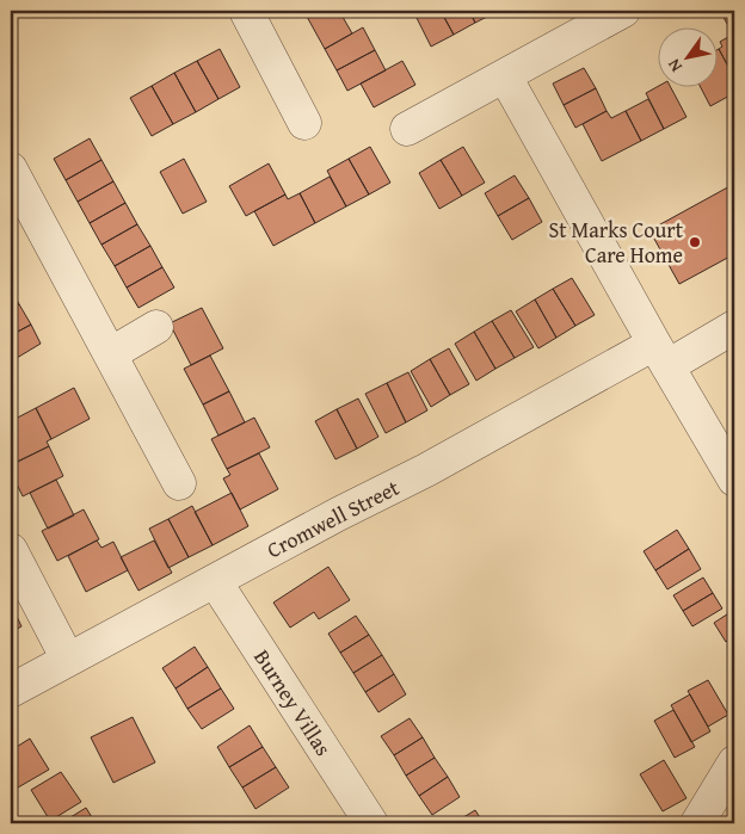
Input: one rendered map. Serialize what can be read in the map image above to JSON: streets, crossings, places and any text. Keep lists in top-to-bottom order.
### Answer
{
  "streets": {
    "street": ["Cromwell Street", "Burney Villas"]
  },
  "crossings": [
    ["Cromwell Street", "Burney Villas"]
  ],
  "places": ["St Marks Court Care Home"],
  "north": "bottom left"
}
